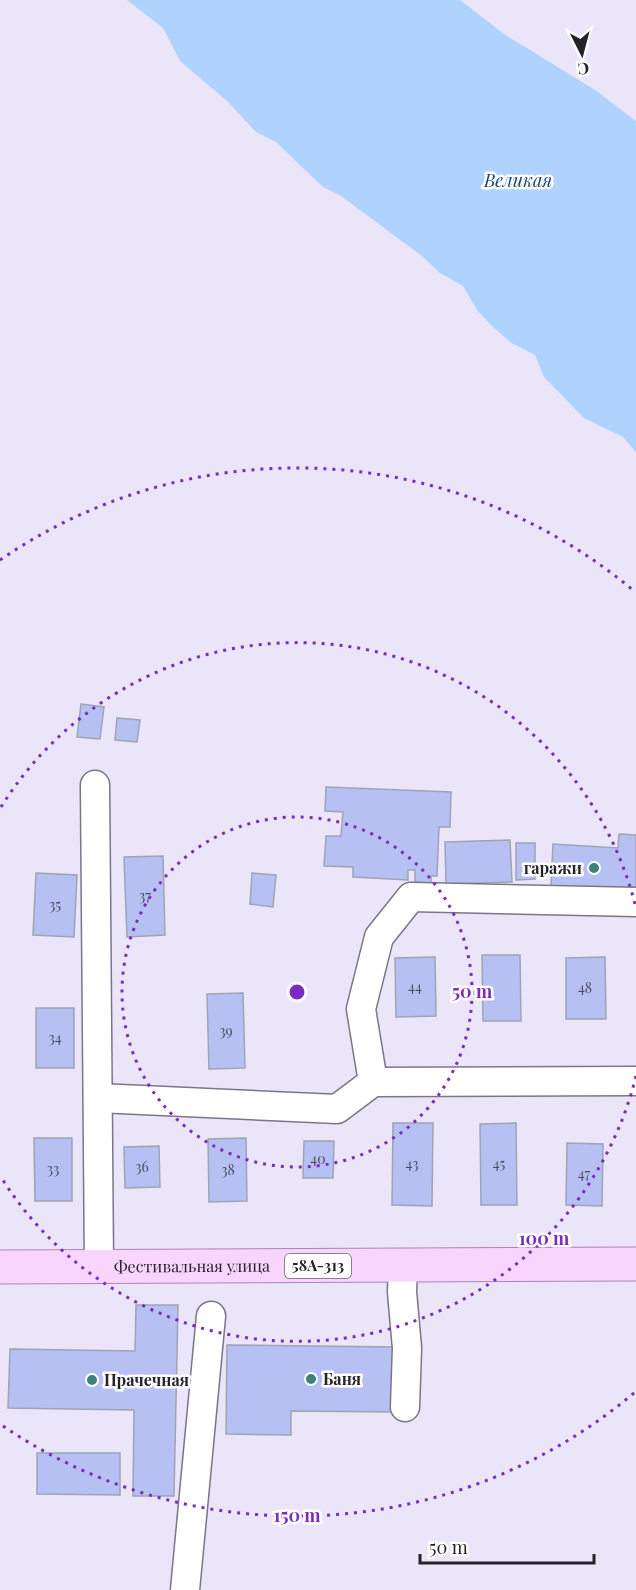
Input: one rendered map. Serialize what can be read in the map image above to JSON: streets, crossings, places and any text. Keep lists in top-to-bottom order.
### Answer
{
  "streets": {
    "main road": ["Фестивальная улица", "58А-313"]
  },
  "water": ["Великая"],
  "places": ["гаражи", "Баня", "Прачечная"],
  "house_numbers": [
    "37",
    "35",
    "44",
    "48",
    "39",
    "34",
    "40",
    "43",
    "45",
    "36",
    "33",
    "38",
    "47"
  ],
  "scale_bar": "50 m",
  "north": "bottom",
  "rings": ["50 m", "100 m", "150 m"]
}
